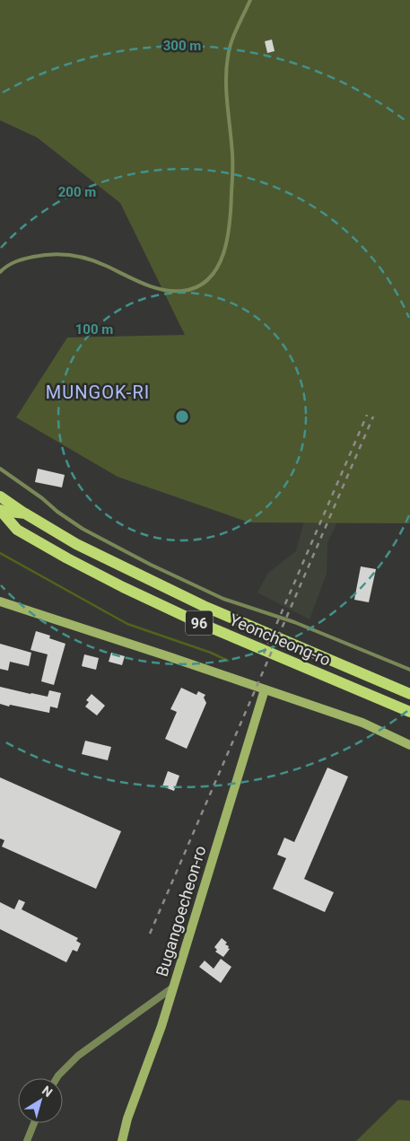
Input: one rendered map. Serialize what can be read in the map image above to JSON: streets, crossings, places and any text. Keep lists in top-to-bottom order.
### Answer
{
  "streets": {
    "main road": ["96", "Yeoncheong-ro"],
    "street": ["Bugangoecheon-ro"]
  },
  "districts": ["MUNGOK-RI"],
  "north": "top right",
  "rings": ["300 m", "200 m", "100 m"]
}
